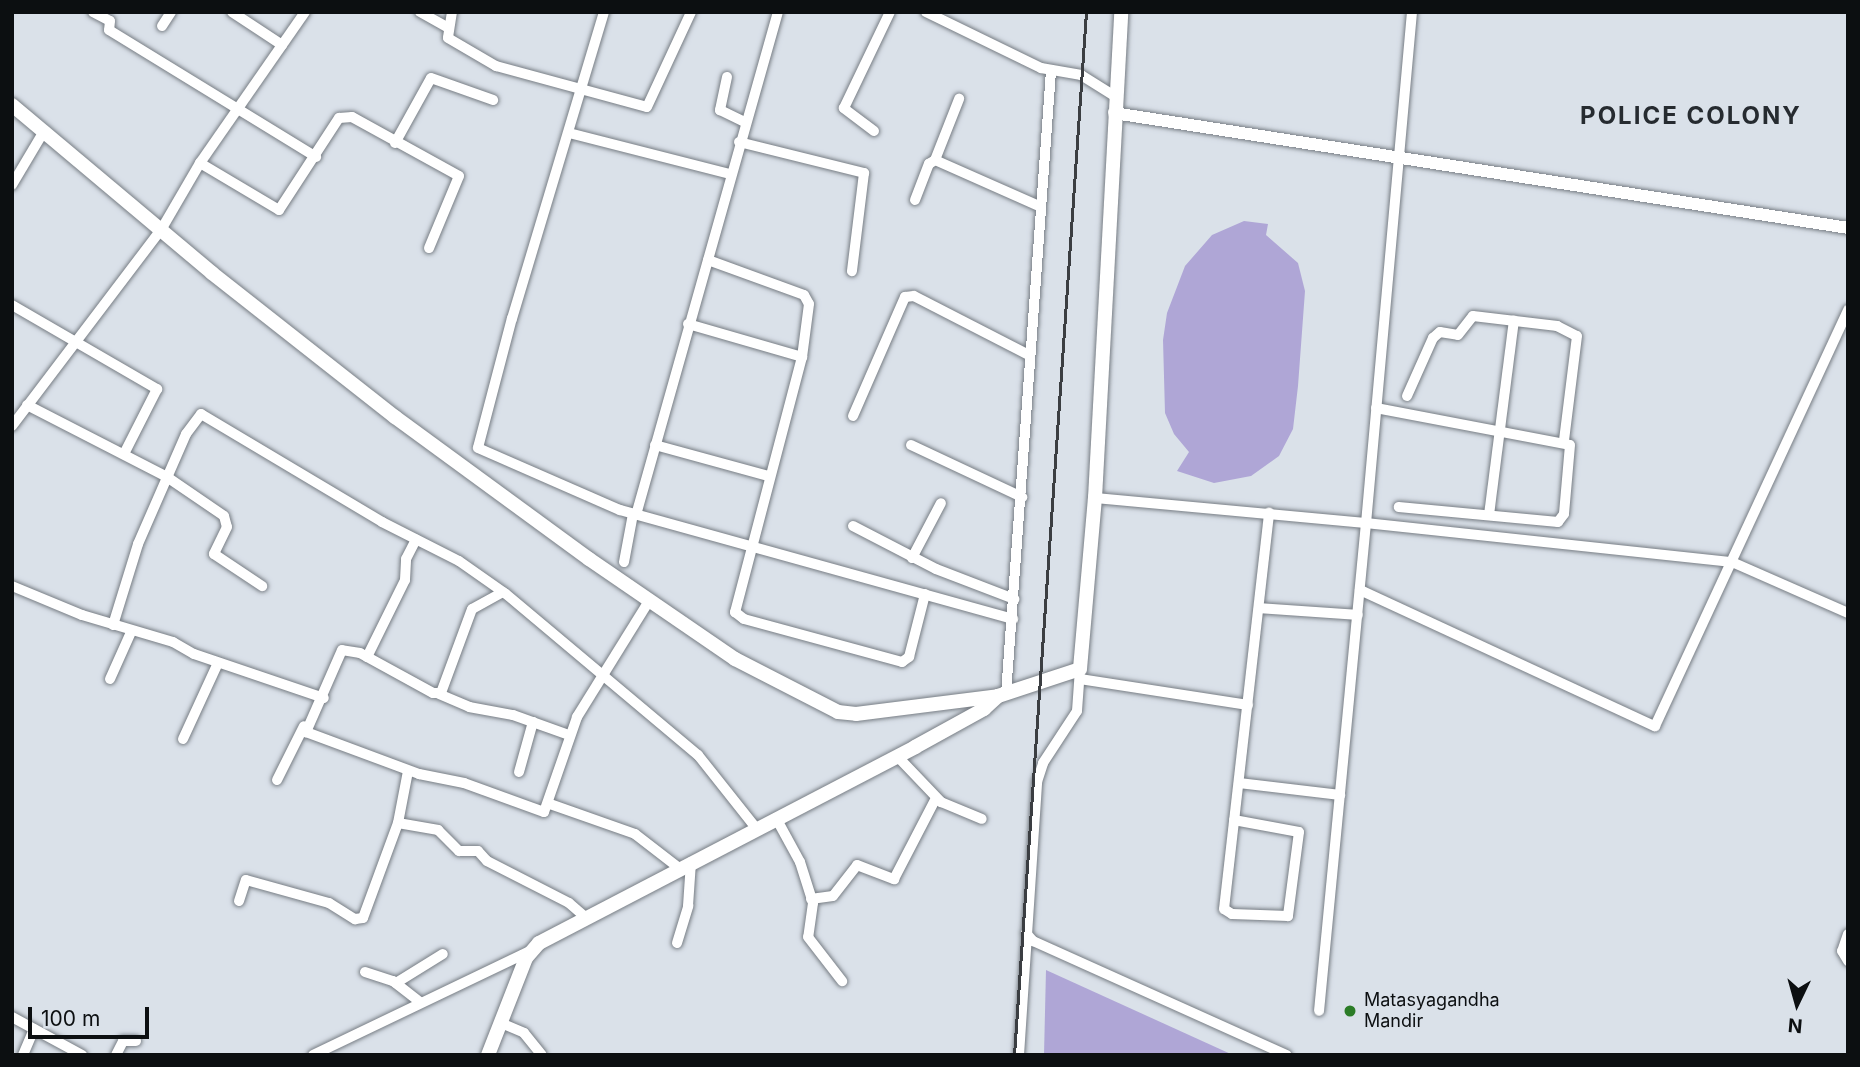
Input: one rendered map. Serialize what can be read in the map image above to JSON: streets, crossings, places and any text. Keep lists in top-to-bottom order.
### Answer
{
  "districts": ["POLICE COLONY"],
  "places": ["Matasyagandha Mandir"],
  "scale_bar": "100 m",
  "north": "bottom"
}
